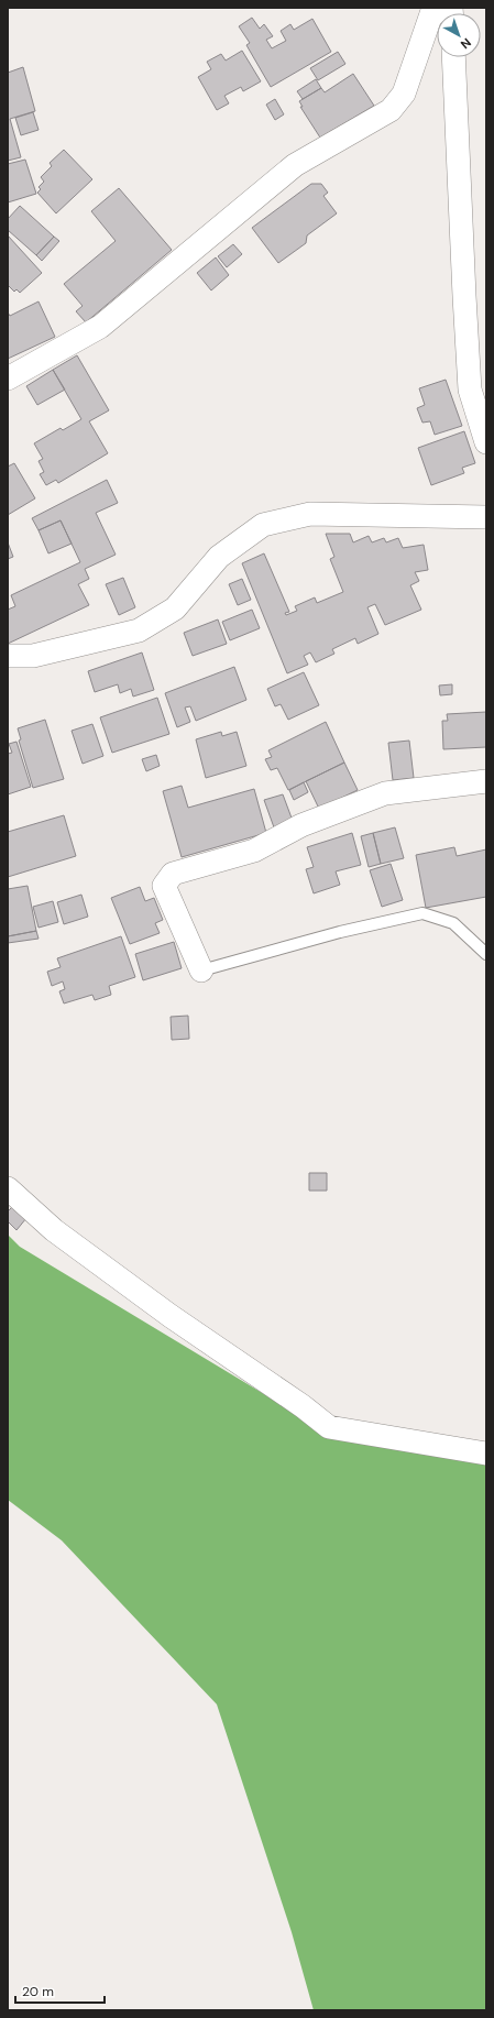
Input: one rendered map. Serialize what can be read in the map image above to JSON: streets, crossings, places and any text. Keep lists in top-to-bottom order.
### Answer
{
  "scale_bar": "20 m",
  "north": "bottom right"
}
